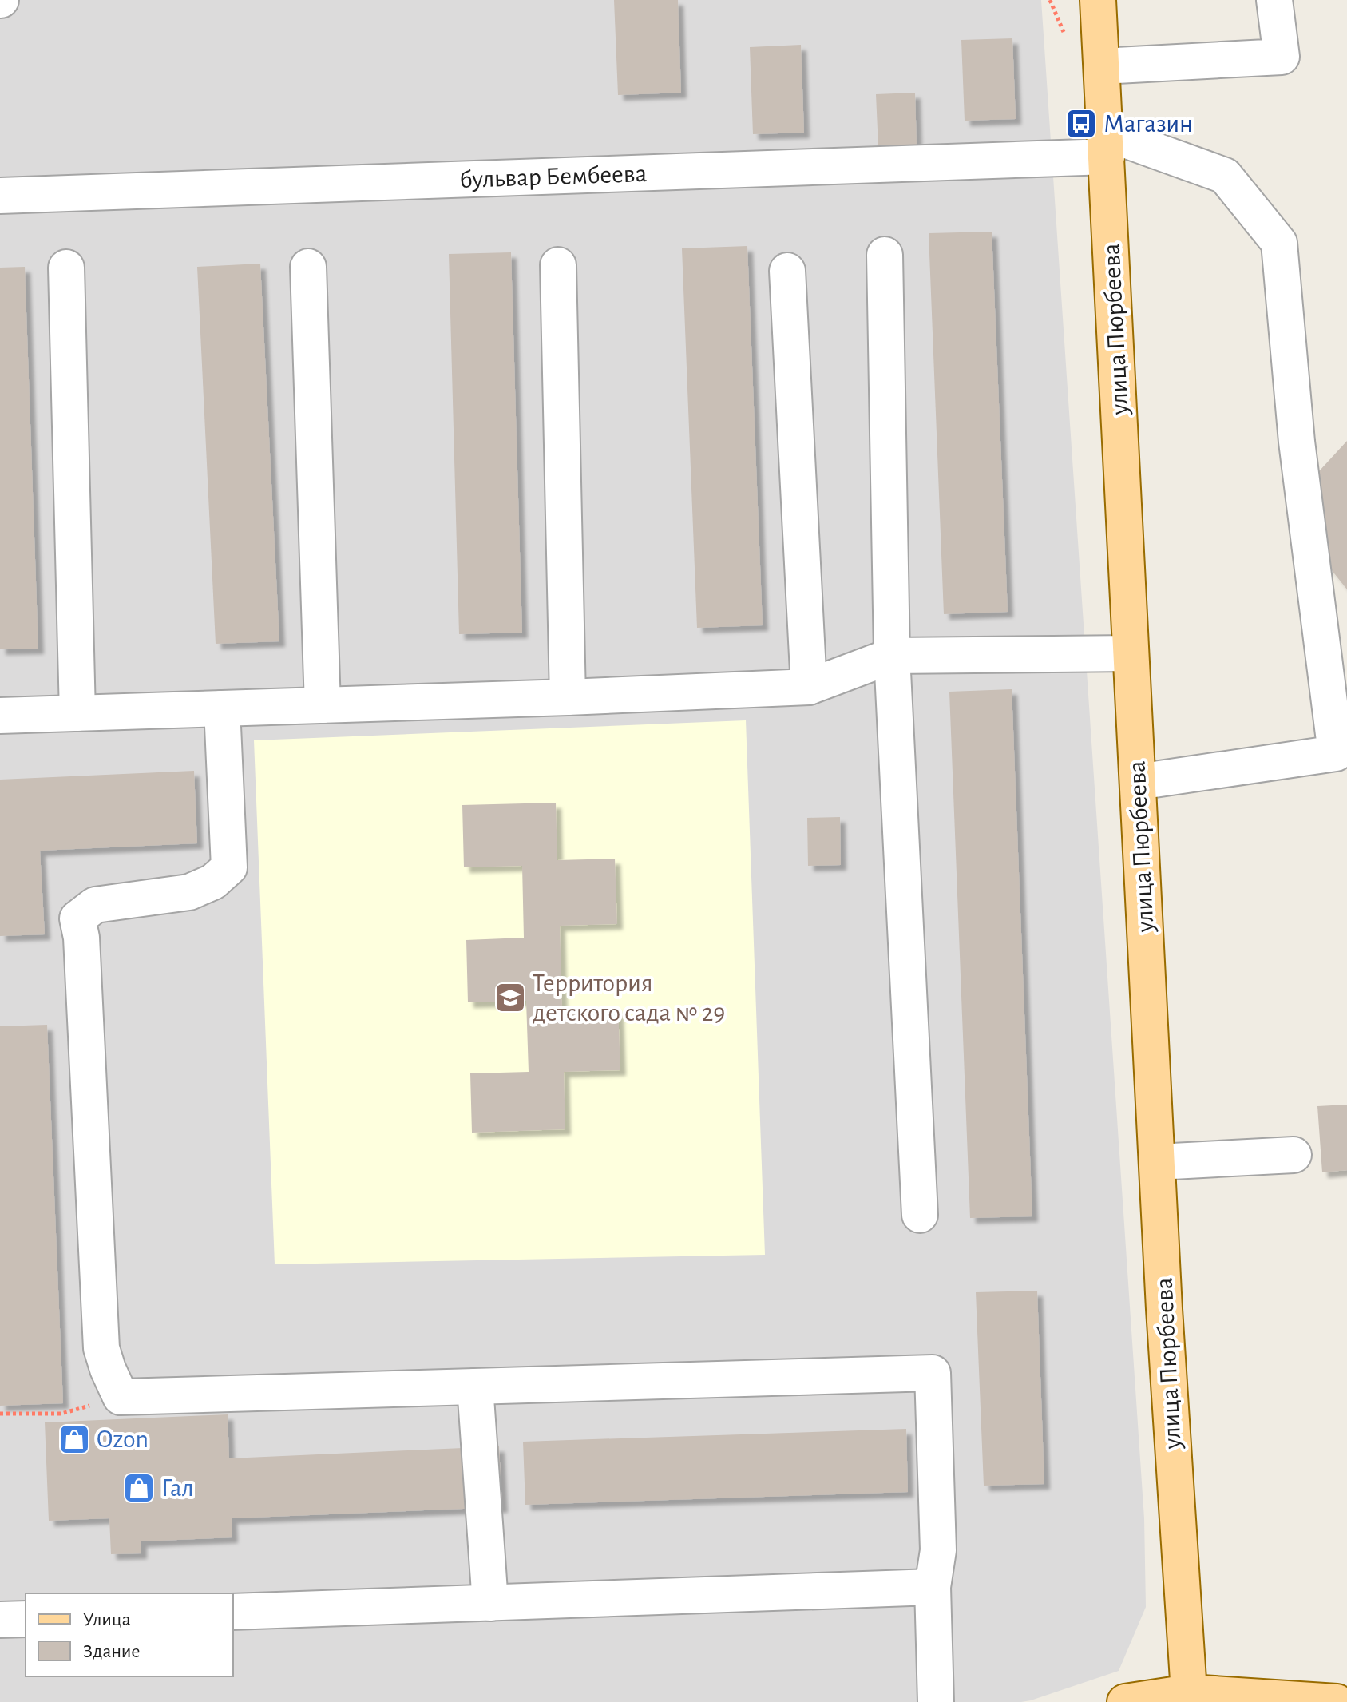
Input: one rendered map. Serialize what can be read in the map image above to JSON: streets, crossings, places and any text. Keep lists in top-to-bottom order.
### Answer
{
  "streets": {
    "main road": ["улица Пюрбеева"],
    "street": ["бульвар Бембеева"]
  },
  "crossings": [
    ["бульвар Бембеева", "улица Пюрбеева"]
  ],
  "places": {
    "bus stop": ["Магазин"],
    "school or university": ["Территория детского сада № 29"],
    "shop": ["Ozon", "Гал"]
  },
  "legend": ["Улица", "Здание"]
}
